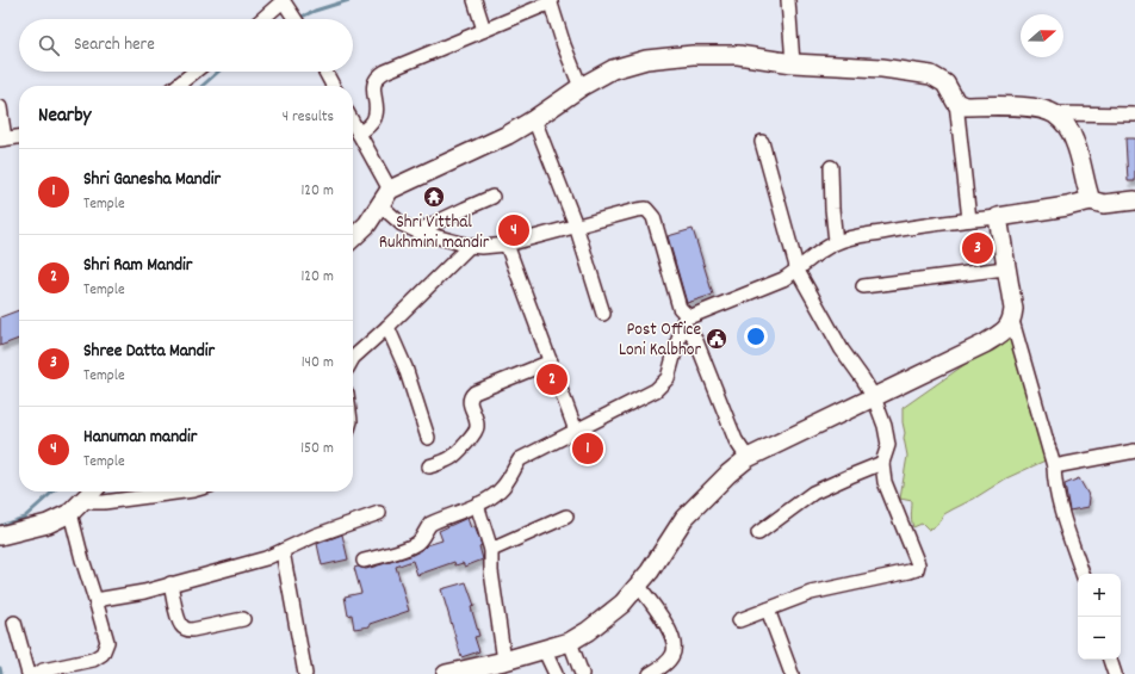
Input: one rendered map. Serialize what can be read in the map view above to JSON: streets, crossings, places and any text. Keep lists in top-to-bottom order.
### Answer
{
  "places": {
    "temple": ["Shri Vitthal Rukhmini mandir"],
    "public building": ["Post Office Loni Kalbhor"]
  },
  "north": "right",
  "page": {
    "search": "Search here",
    "heading": ["Nearby", "4 results"],
    "list": [
      {
        "mark": "1",
        "name": "Shri Ganesha Mandir",
        "note": "Temple",
        "value": "120 m"
      },
      {
        "mark": "2",
        "name": "Shri Ram Mandir",
        "note": "Temple",
        "value": "120 m"
      },
      {
        "mark": "3",
        "name": "Shree Datta Mandir",
        "note": "Temple",
        "value": "140 m"
      },
      {
        "mark": "4",
        "name": "Hanuman mandir",
        "note": "Temple",
        "value": "150 m"
      }
    ],
    "pins": [
      "4",
      "3",
      "2",
      "1"
    ],
    "map_buttons": ["+", "−"]
  }
}
